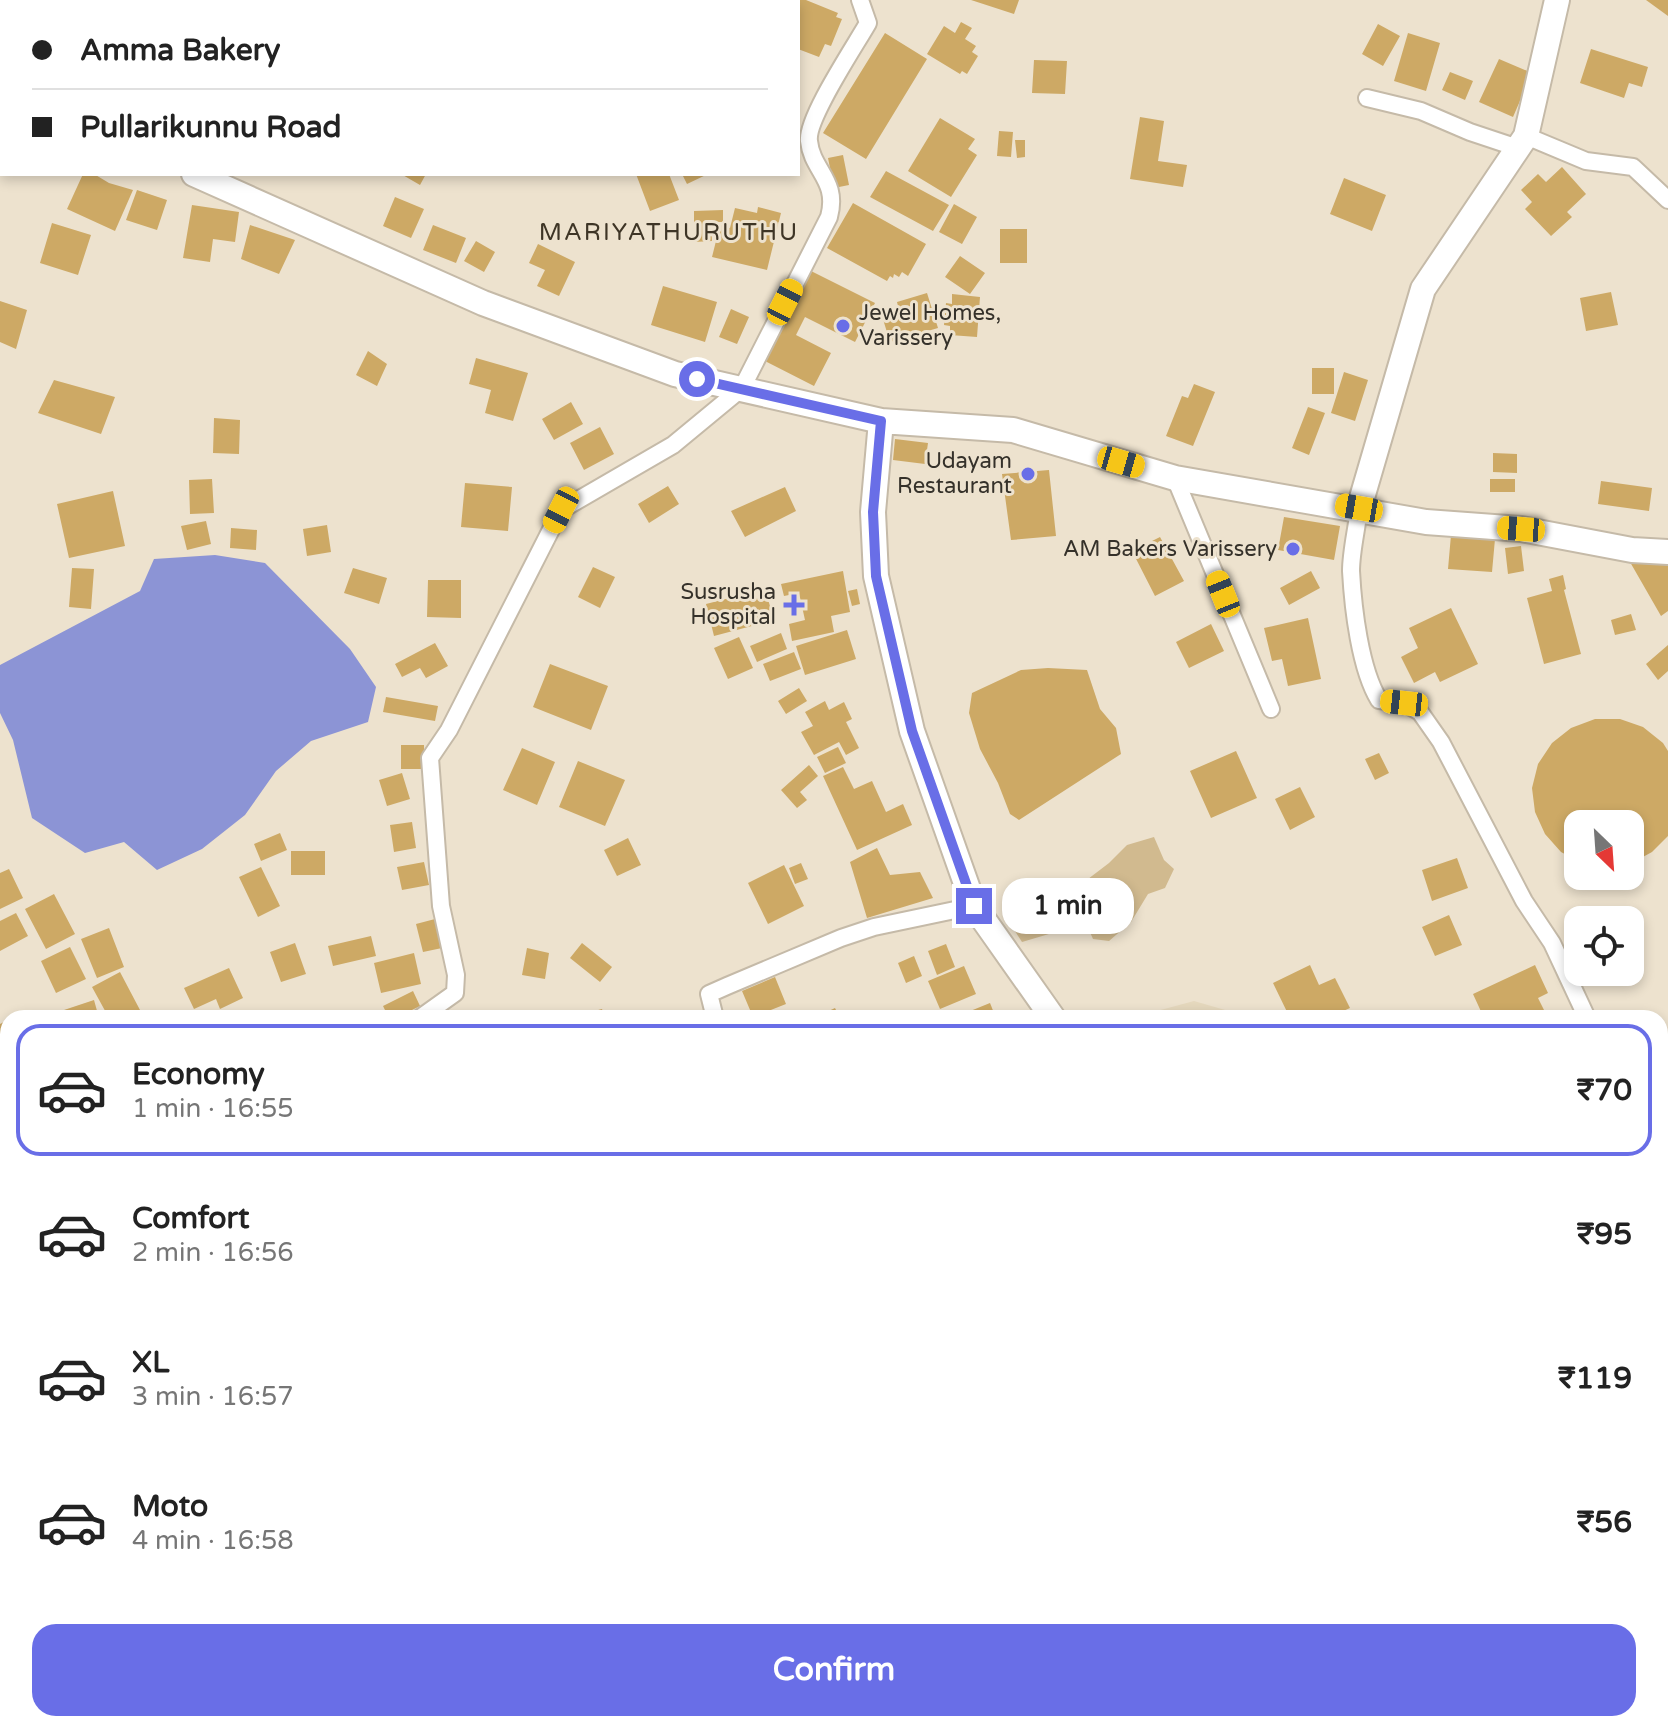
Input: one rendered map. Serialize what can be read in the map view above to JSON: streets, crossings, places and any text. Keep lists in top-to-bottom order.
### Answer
{
  "districts": ["MARIYATHURUTHU"],
  "places": {
    "other": ["Jewel Homes, Varissery", "Udayam Restaurant", "AM Bakers Varissery"],
    "health": ["Susrusha Hospital"]
  },
  "north": "bottom right",
  "page": {
    "banner": ["Amma Bakery", "Pullarikunnu Road"],
    "bubble": "1 min",
    "list": [
      {
        "name": "Economy",
        "note": "1 min · 16:55",
        "value": "₹70"
      },
      {
        "name": "Comfort",
        "note": "2 min · 16:56",
        "value": "₹95"
      },
      {
        "name": "XL",
        "note": "3 min · 16:57",
        "value": "₹119"
      },
      {
        "name": "Moto",
        "note": "4 min · 16:58",
        "value": "₹56"
      }
    ],
    "buttons": "Confirm"
  }
}
